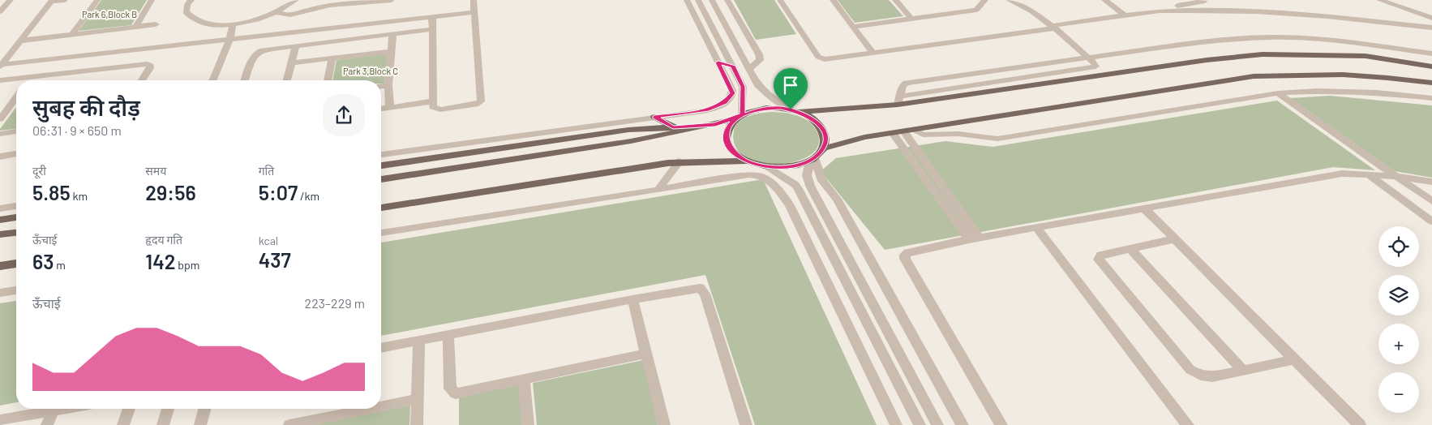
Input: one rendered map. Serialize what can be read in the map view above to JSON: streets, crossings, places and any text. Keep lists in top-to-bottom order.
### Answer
{
  "parks": ["Park 6,Block B", "Park 3,Block C"],
  "page": {
    "heading": ["सुबह की दौड़", "06:31 · 9 × 650 m"],
    "stats": [
      ["दूरी", "5.85 km"],
      ["समय", "29:56"],
      ["गति", "5:07 /km"],
      ["ऊँचाई", "63 m"],
      ["हृदय गति", "142 bpm"],
      ["kcal", "437"]
    ],
    "map_buttons": ["+", "−"],
    "chart": ["ऊँचाई", "223–229 m"]
  }
}
